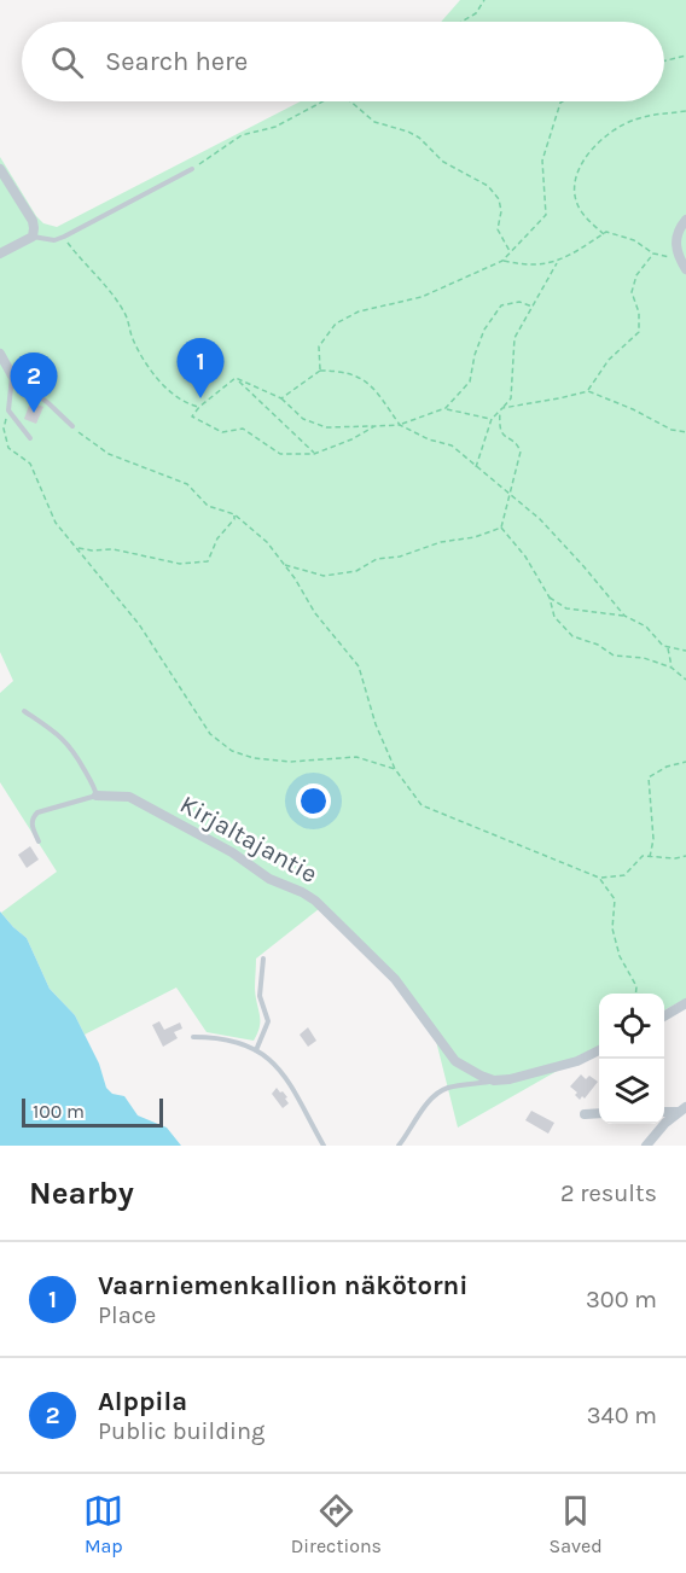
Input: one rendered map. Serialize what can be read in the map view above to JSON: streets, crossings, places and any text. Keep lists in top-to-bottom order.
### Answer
{
  "streets": {
    "street": ["Kirjaltajantie"]
  },
  "scale_bar": "100 m",
  "page": {
    "search": "Search here",
    "pins": ["1", "2"],
    "scale": "100 m",
    "heading": ["Nearby", "2 results"],
    "list": [
      {
        "mark": "1",
        "name": "Vaarniemenkallion näkötorni",
        "note": "Place",
        "value": "300 m"
      },
      {
        "mark": "2",
        "name": "Alppila",
        "note": "Public building",
        "value": "340 m"
      }
    ],
    "nav": ["Map", "Directions", "Saved"]
  }
}
